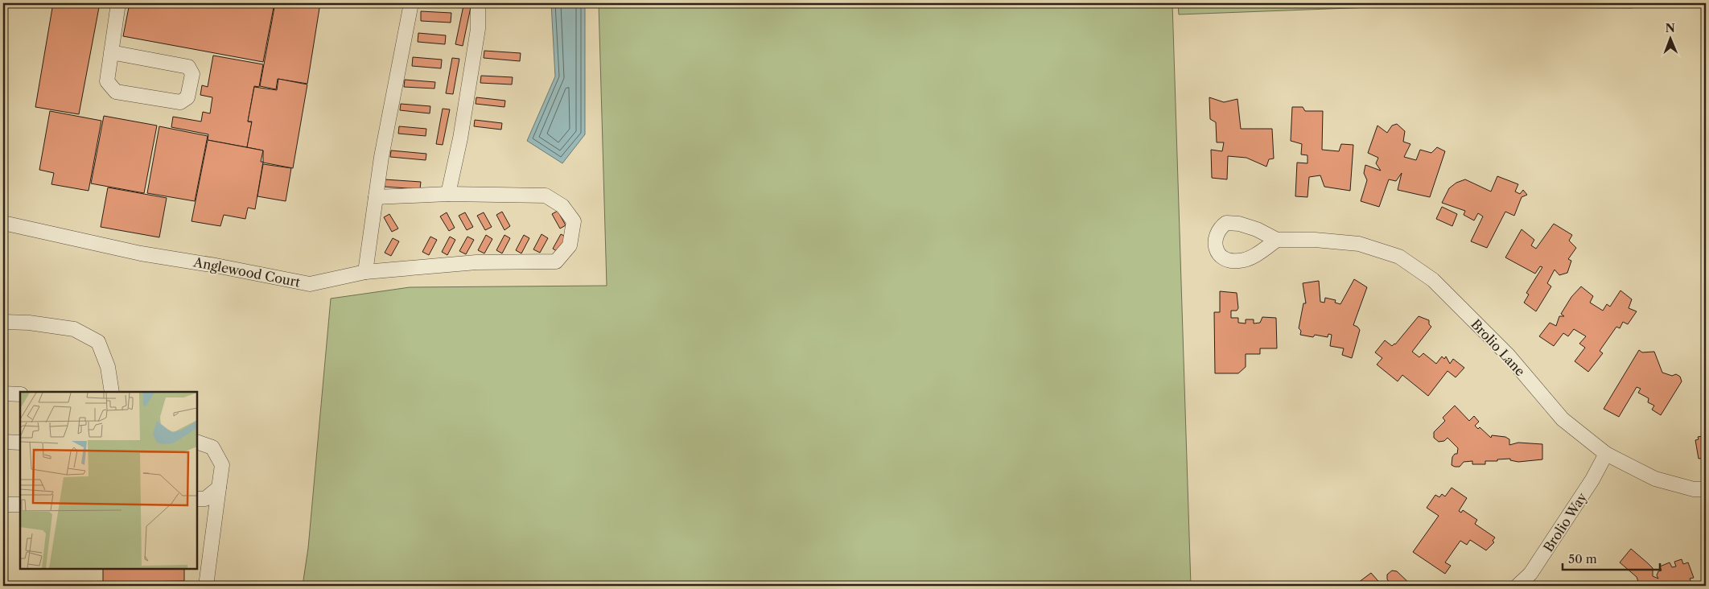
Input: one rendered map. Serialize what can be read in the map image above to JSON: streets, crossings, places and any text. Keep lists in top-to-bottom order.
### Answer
{
  "streets": {
    "street": ["Anglewood Court", "Brolio Lane", "Brolio Way"]
  },
  "crossings": [
    ["Brolio Lane", "Brolio Way"]
  ],
  "scale_bar": "50 m",
  "north": "top"
}
